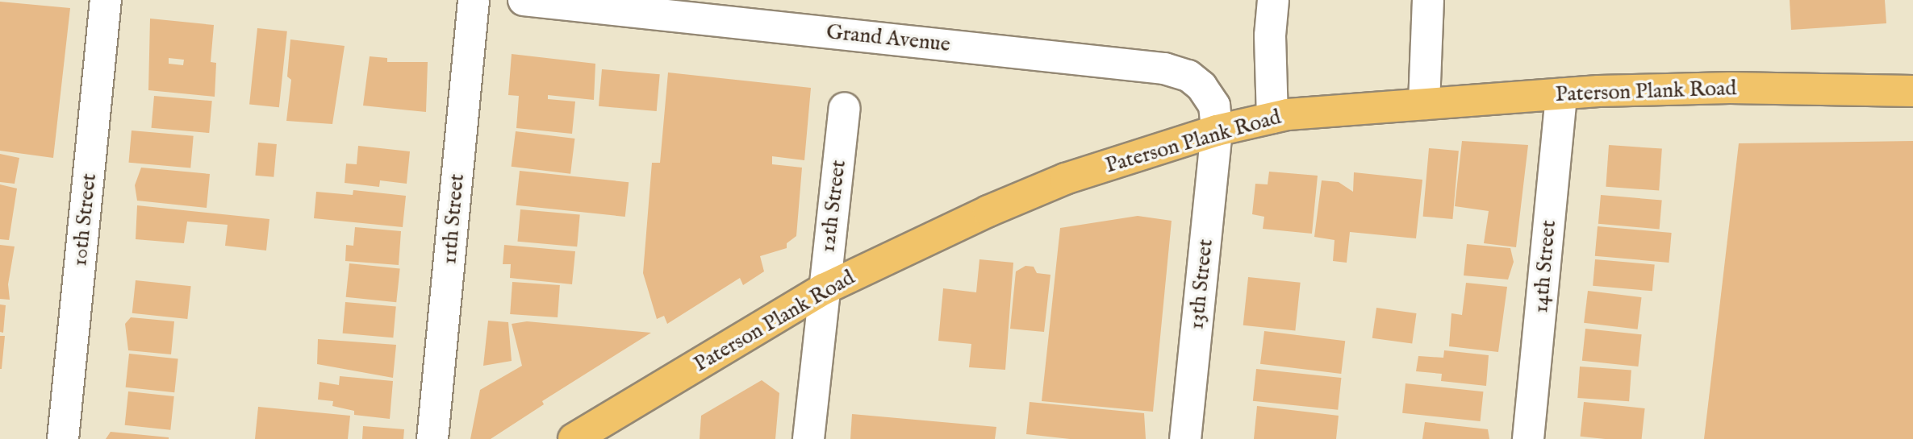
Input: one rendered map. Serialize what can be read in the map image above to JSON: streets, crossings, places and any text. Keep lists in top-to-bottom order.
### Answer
{
  "streets": {
    "main road": ["Paterson Plank Road"],
    "street": [
      "Grand Avenue",
      "12th Street",
      "11th Street",
      "10th Street",
      "14th Street",
      "13th Street"
    ]
  },
  "crossings": [
    ["Grand Avenue", "Paterson Plank Road"],
    ["Grand Avenue", "13th Street"],
    ["Paterson Plank Road", "12th Street"],
    ["Paterson Plank Road", "14th Street"],
    ["Paterson Plank Road", "13th Street"]
  ]
}
